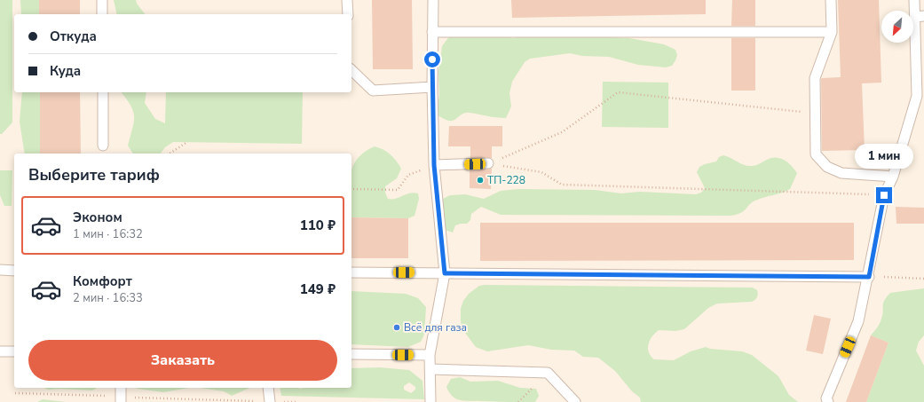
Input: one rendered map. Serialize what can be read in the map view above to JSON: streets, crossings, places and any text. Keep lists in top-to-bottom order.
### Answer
{
  "places": ["ТП-228", "Всё для газа"],
  "north": "bottom left",
  "page": {
    "banner": ["Откуда", "Куда"],
    "bubble": "1 мин",
    "heading": "Выберите тариф",
    "list": [
      {
        "name": "Эконом",
        "note": "1 мин · 16:32",
        "value": "110 ₽"
      },
      {
        "name": "Комфорт",
        "note": "2 мин · 16:33",
        "value": "149 ₽"
      }
    ],
    "buttons": "Заказать"
  }
}
